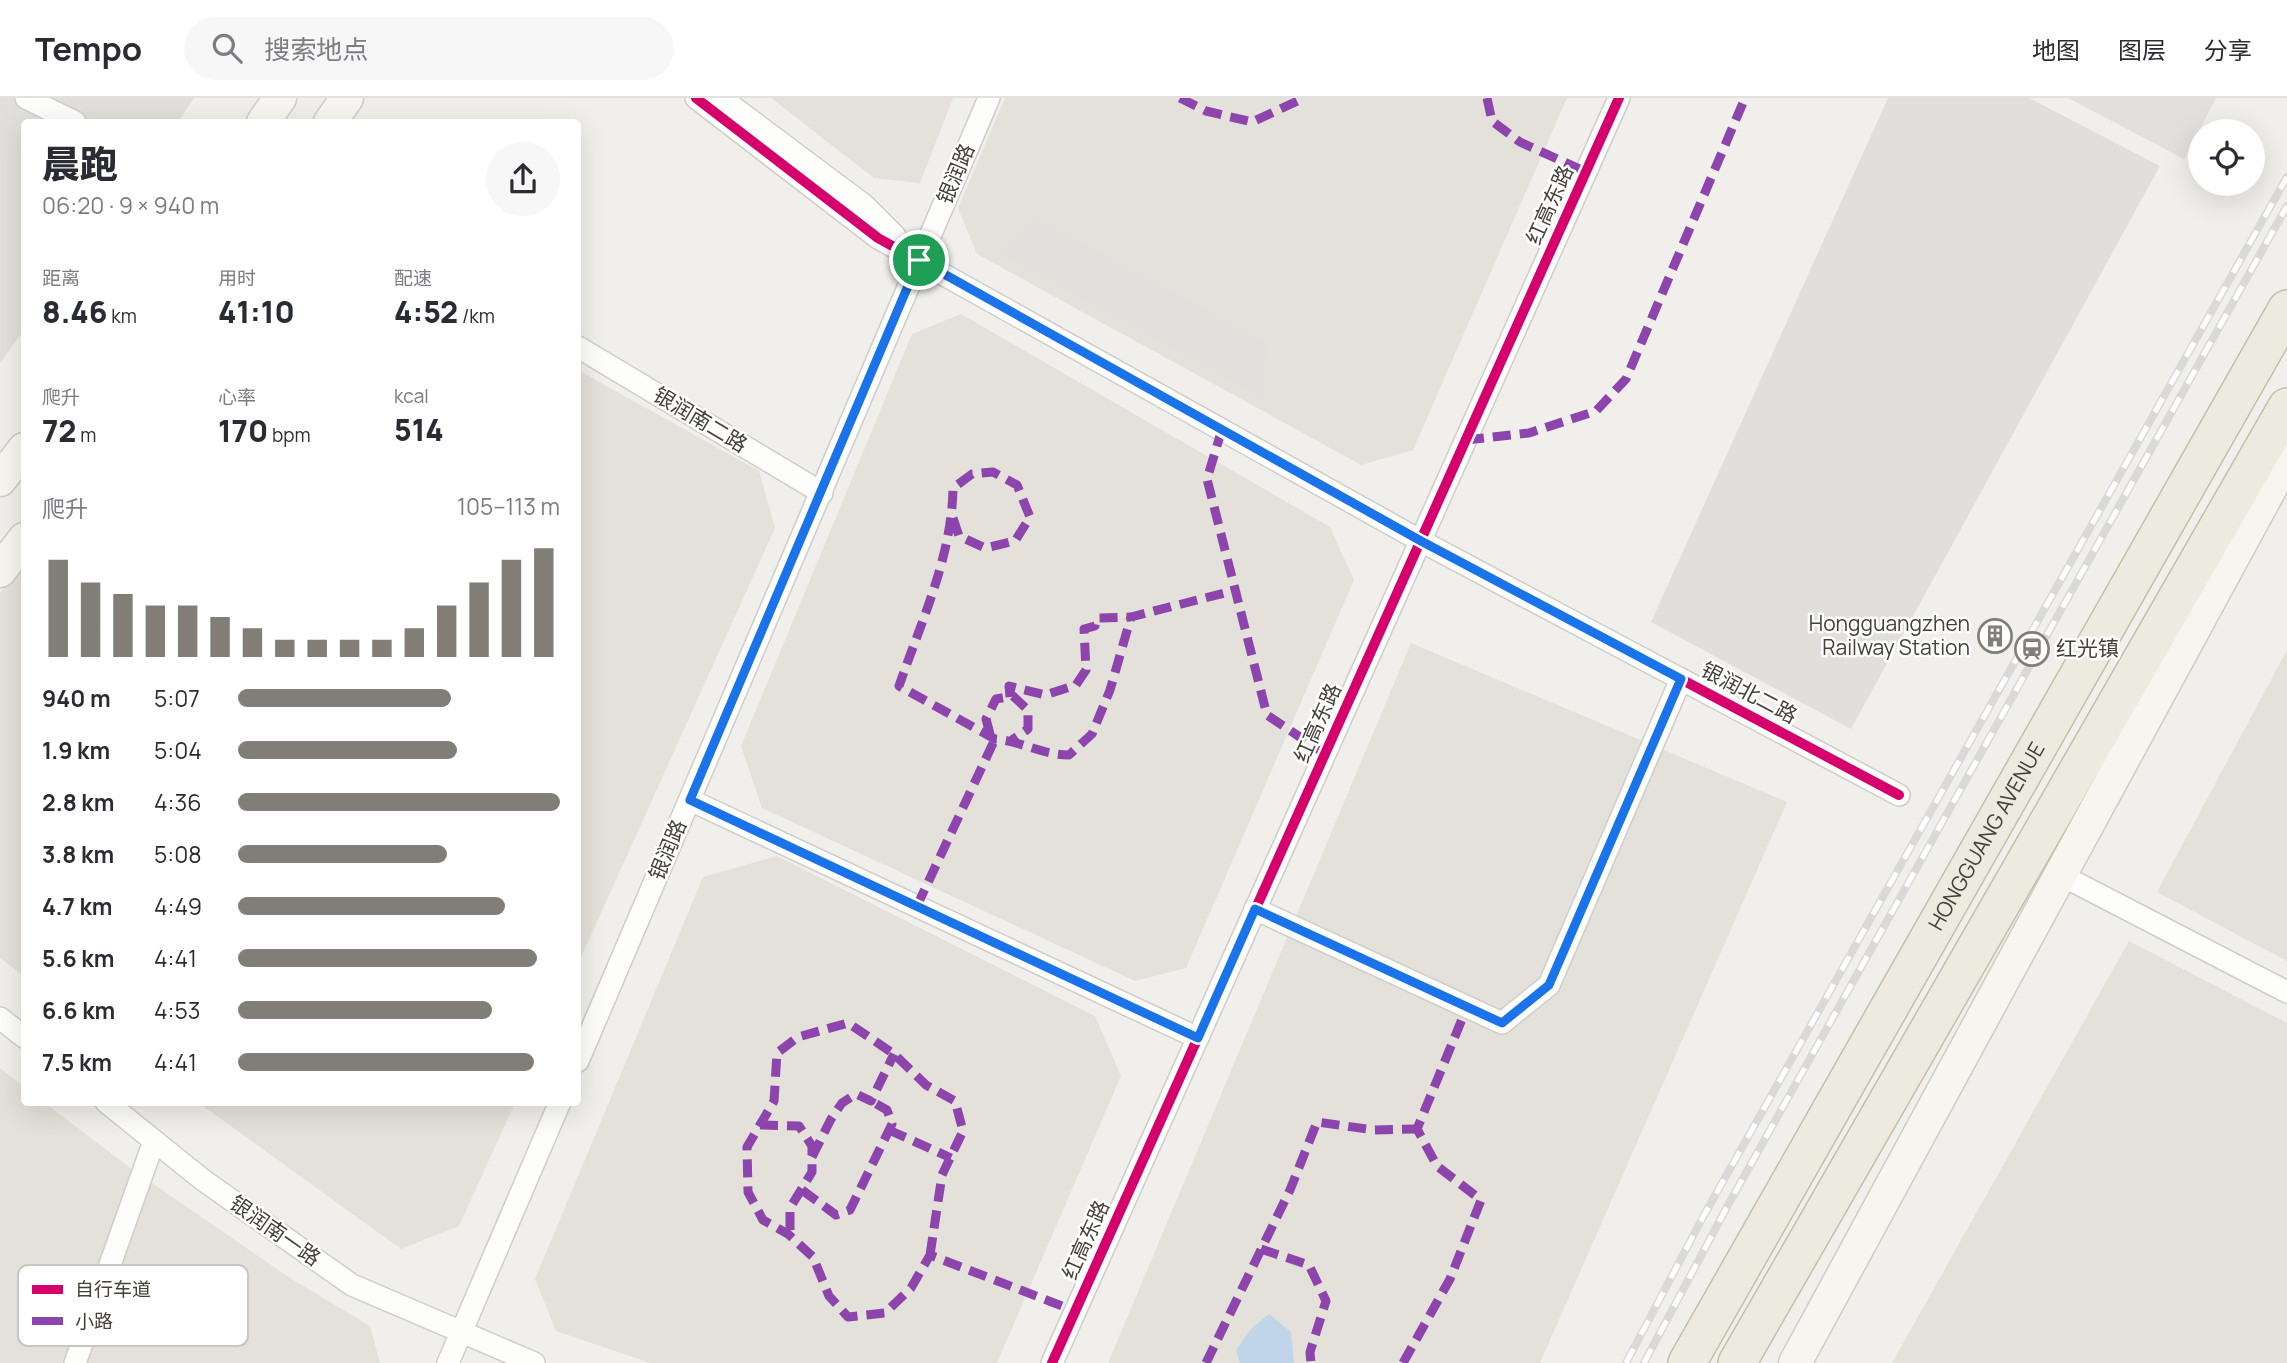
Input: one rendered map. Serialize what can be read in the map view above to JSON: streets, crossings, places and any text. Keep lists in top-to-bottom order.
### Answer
{
  "streets": {
    "highway": ["HONGGUANG AVENUE"],
    "street": [
      "银润路",
      "红高东路",
      "银润南二路",
      "银润北二路",
      "银润南一路"
    ]
  },
  "crossings": [
    ["银润路", "银润南二路"],
    ["银润路", "银润北二路"],
    ["红高东路", "银润北二路"]
  ],
  "places": {
    "building": ["Hongguangzhen Railway Station"],
    "station": ["红光镇"]
  },
  "legend": ["自行车道", "小路"],
  "page": {
    "header": "Tempo",
    "search": "搜索地点",
    "nav": ["地图", "图层", "分享"],
    "heading": ["晨跑", "06:20 · 9 × 940 m"],
    "stats": [
      ["距离", "8.46 km"],
      ["用时", "41:10"],
      ["配速", "4:52 /km"],
      ["爬升", "72 m"],
      ["心率", "170 bpm"],
      ["kcal", "514"]
    ],
    "chart": ["爬升", "105–113 m"],
    "list": [
      {
        "name": "940 m",
        "note": "5:07"
      },
      {
        "name": "1.9 km",
        "note": "5:04"
      },
      {
        "name": "2.8 km",
        "note": "4:36"
      },
      {
        "name": "3.8 km",
        "note": "5:08"
      },
      {
        "name": "4.7 km",
        "note": "4:49"
      },
      {
        "name": "5.6 km",
        "note": "4:41"
      },
      {
        "name": "6.6 km",
        "note": "4:53"
      },
      {
        "name": "7.5 km",
        "note": "4:41"
      }
    ]
  }
}
